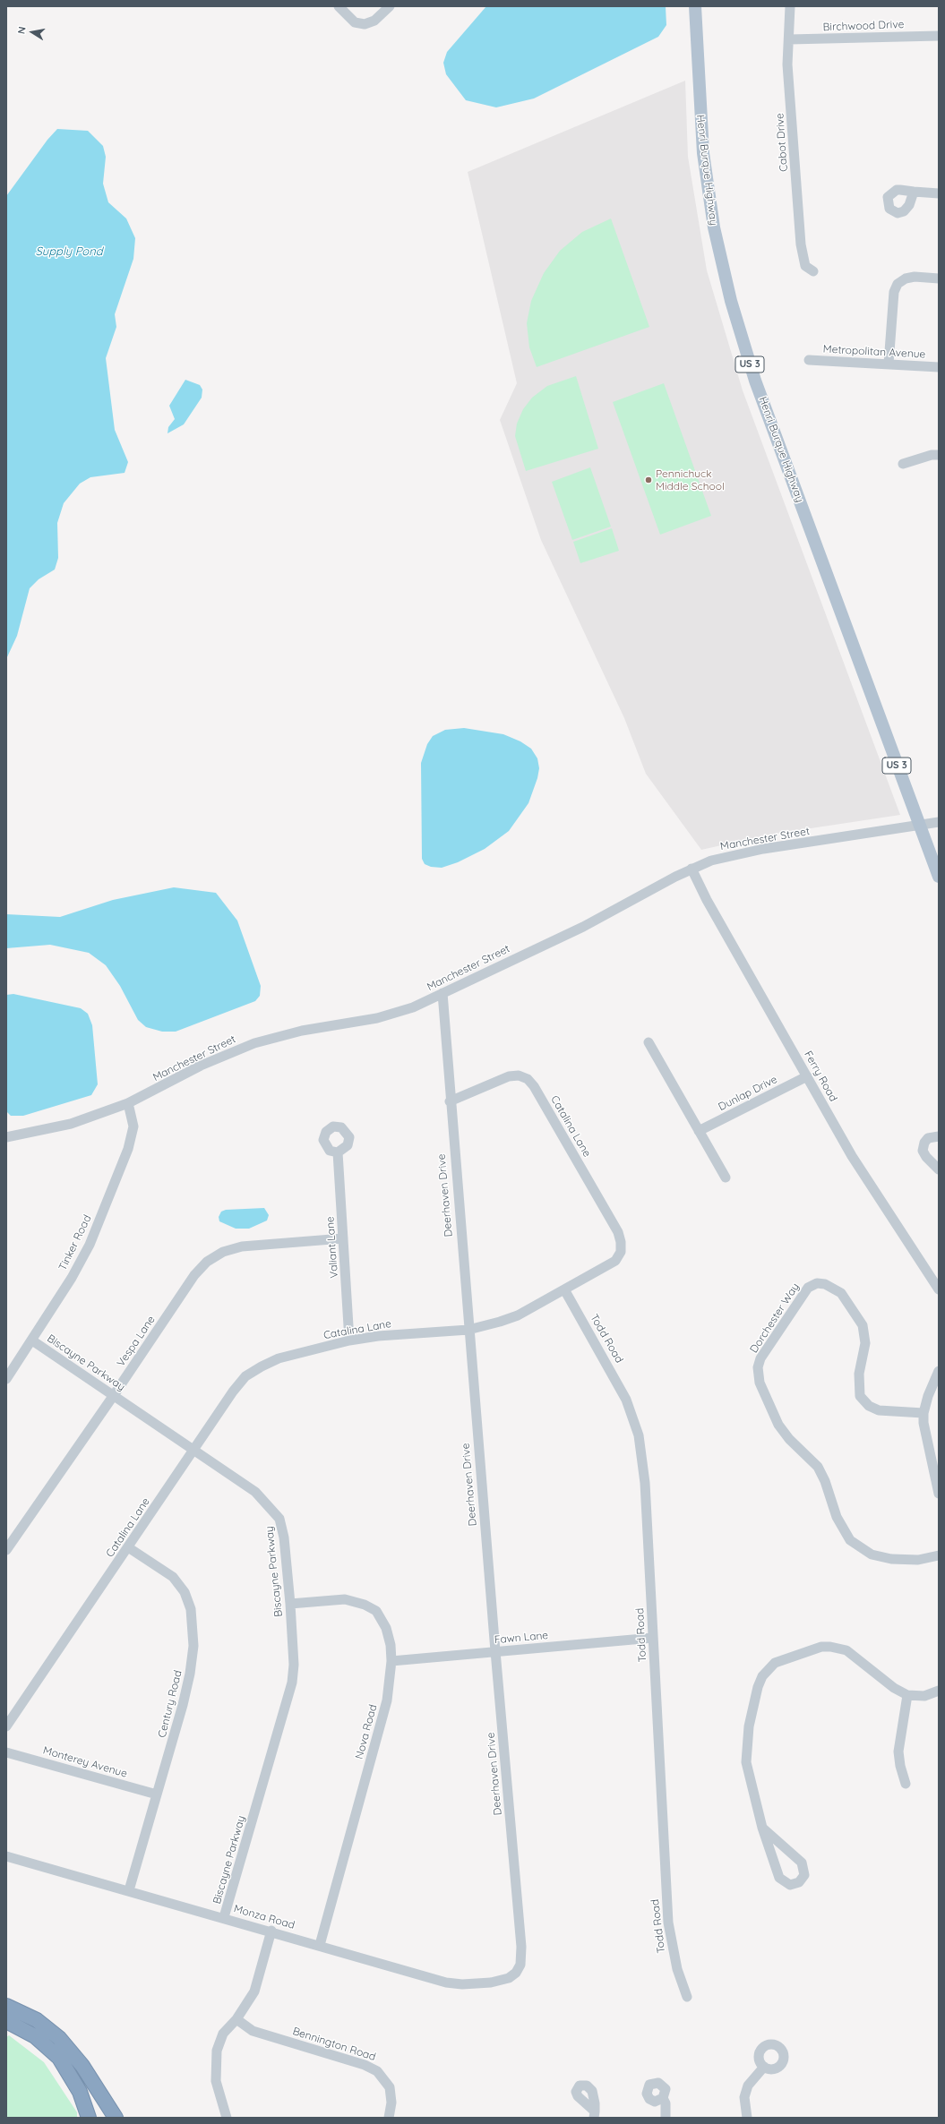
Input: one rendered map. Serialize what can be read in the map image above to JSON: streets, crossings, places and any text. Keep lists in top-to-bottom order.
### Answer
{
  "streets": {
    "main road": ["Henri Burque Highway", "US 3"],
    "street": [
      "Birchwood Drive",
      "Cabot Drive",
      "Metropolitan Avenue",
      "Manchester Street",
      "Ferry Road",
      "Dunlap Drive",
      "Catalina Lane",
      "Deerhaven Drive",
      "Tinker Road",
      "Valiant Lane",
      "Dorchester Way",
      "Todd Road",
      "Vespa Lane",
      "Biscayne Parkway",
      "Fawn Lane",
      "Century Road",
      "Nova Road",
      "Monterey Avenue",
      "Monza Road",
      "Bennington Road"
    ]
  },
  "crossings": [
    ["Birchwood Drive", "Cabot Drive"],
    ["Henri Burque Highway", "Manchester Street"],
    ["Manchester Street", "Ferry Road"],
    ["Manchester Street", "Deerhaven Drive"],
    ["Manchester Street", "Tinker Road"],
    ["Ferry Road", "Dunlap Drive"],
    ["Catalina Lane", "Deerhaven Drive"],
    ["Catalina Lane", "Valiant Lane"],
    ["Catalina Lane", "Todd Road"],
    ["Catalina Lane", "Biscayne Parkway"],
    ["Catalina Lane", "Century Road"],
    ["Deerhaven Drive", "Fawn Lane"],
    ["Deerhaven Drive", "Monza Road"],
    ["Tinker Road", "Biscayne Parkway"],
    ["Valiant Lane", "Vespa Lane"],
    ["Todd Road", "Fawn Lane"],
    ["Vespa Lane", "Biscayne Parkway"],
    ["Biscayne Parkway", "Nova Road"],
    ["Biscayne Parkway", "Monza Road"],
    ["Fawn Lane", "Nova Road"],
    ["Century Road", "Monterey Avenue"],
    ["Century Road", "Monza Road"],
    ["Nova Road", "Monza Road"]
  ],
  "water": ["Supply Pond"],
  "places": ["Pennichuck Middle School"],
  "north": "left"
}
